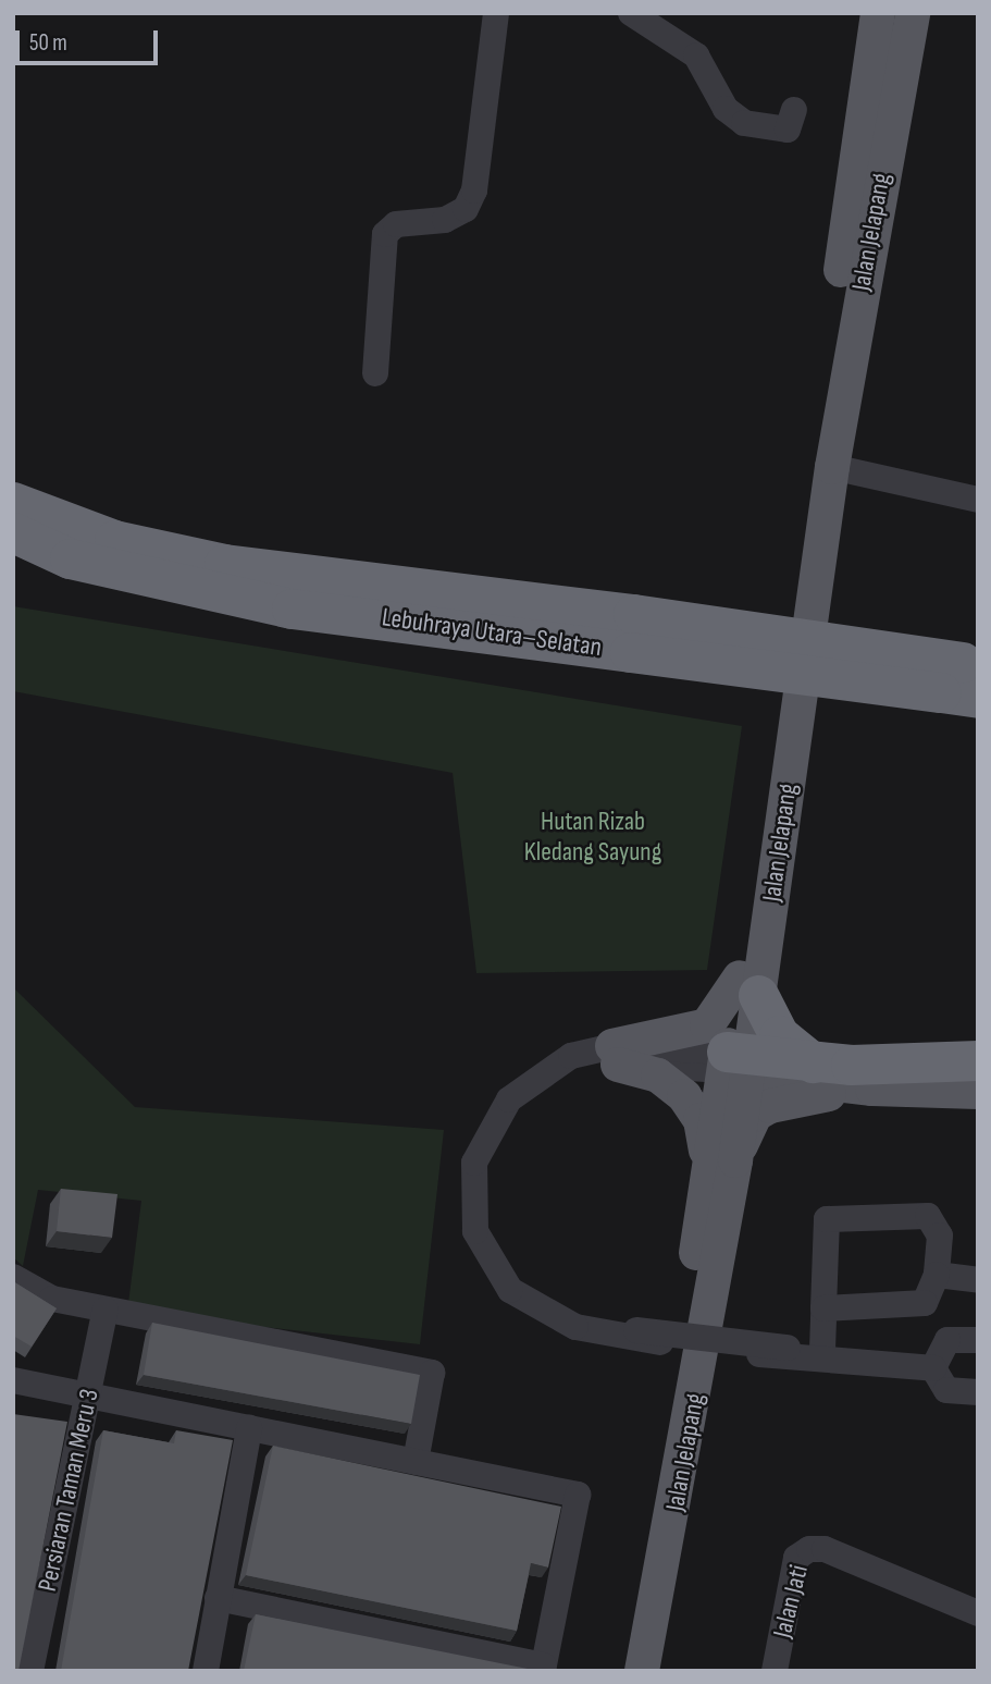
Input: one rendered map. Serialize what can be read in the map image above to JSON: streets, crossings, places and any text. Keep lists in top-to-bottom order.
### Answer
{
  "streets": {
    "highway": ["Lebuhraya Utara–Selatan"],
    "main road": ["Jalan Jelapang"],
    "street": ["Persiaran Taman Meru 3", "Jalan Jati"]
  },
  "parks": ["Hutan Rizab Kledang Sayung"],
  "scale_bar": "50 m"
}
